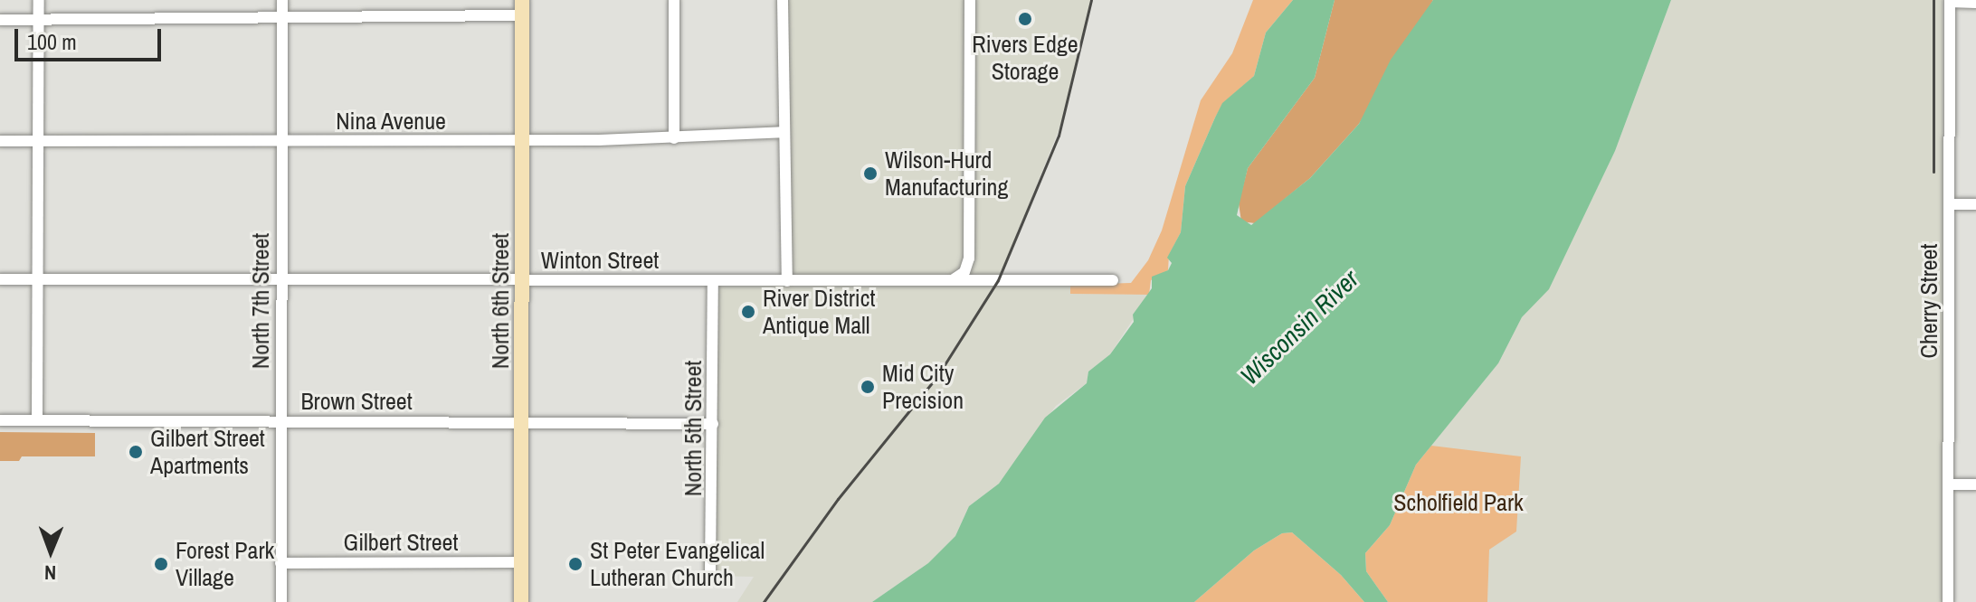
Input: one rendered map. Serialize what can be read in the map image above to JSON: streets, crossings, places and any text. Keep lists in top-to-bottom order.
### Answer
{
  "streets": {
    "main road": ["North 6th Street"],
    "street": [
      "Nina Avenue",
      "Winton Street",
      "North 7th Street",
      "Cherry Street",
      "Brown Street",
      "North 5th Street",
      "Gilbert Street"
    ]
  },
  "crossings": [
    ["Nina Avenue", "North 7th Street"],
    ["Nina Avenue", "North 6th Street"],
    ["Winton Street", "North 7th Street"],
    ["Winton Street", "North 6th Street"],
    ["Winton Street", "North 5th Street"],
    ["North 7th Street", "Brown Street"],
    ["North 7th Street", "Gilbert Street"],
    ["North 6th Street", "Brown Street"],
    ["North 6th Street", "Gilbert Street"],
    ["Brown Street", "North 5th Street"]
  ],
  "water": ["Wisconsin River"],
  "parks": ["Scholfield Park"],
  "places": [
    "Rivers Edge Storage",
    "Wilson-Hurd Manufacturing",
    "River District Antique Mall",
    "Mid City Precision",
    "Gilbert Street Apartments",
    "Forest Park Village",
    "St Peter Evangelical Lutheran Church"
  ],
  "scale_bar": "100 m",
  "north": "bottom"
}
